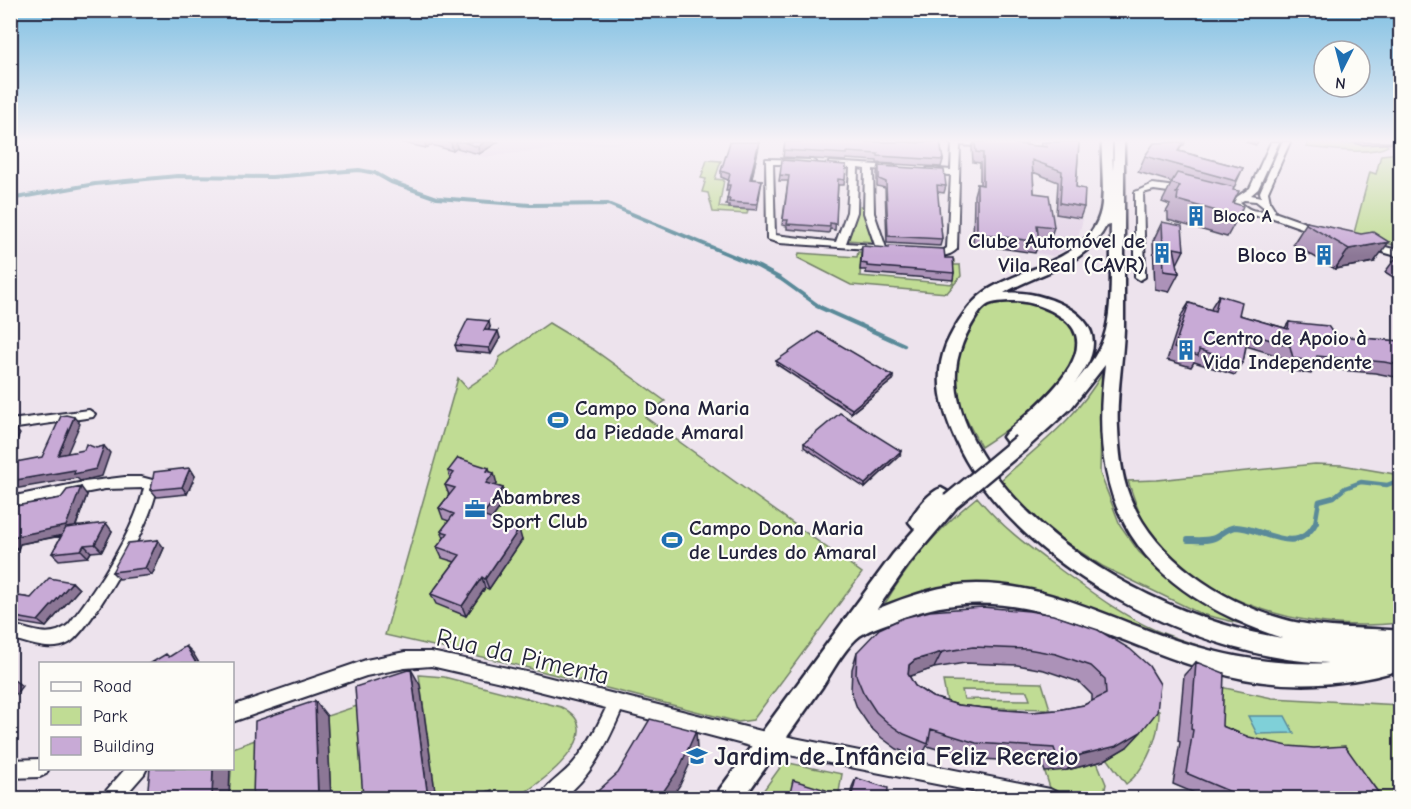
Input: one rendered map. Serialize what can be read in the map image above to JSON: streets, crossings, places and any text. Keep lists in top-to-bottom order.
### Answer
{
  "streets": {
    "street": ["Rua da Pimenta"]
  },
  "places": {
    "building": [
      "Bloco A",
      "Clube Automóvel de Vila Real (CAVR)",
      "Bloco B",
      "Centro de Apoio à Vida Independente"
    ],
    "sports": ["Campo Dona Maria da Piedade Amaral", "Campo Dona Maria de Lurdes do Amaral"],
    "office": ["Abambres Sport Club"],
    "school or university": ["Jardim de Infância Feliz Recreio"]
  },
  "legend": ["Road", "Park", "Building"],
  "north": "bottom"
}
